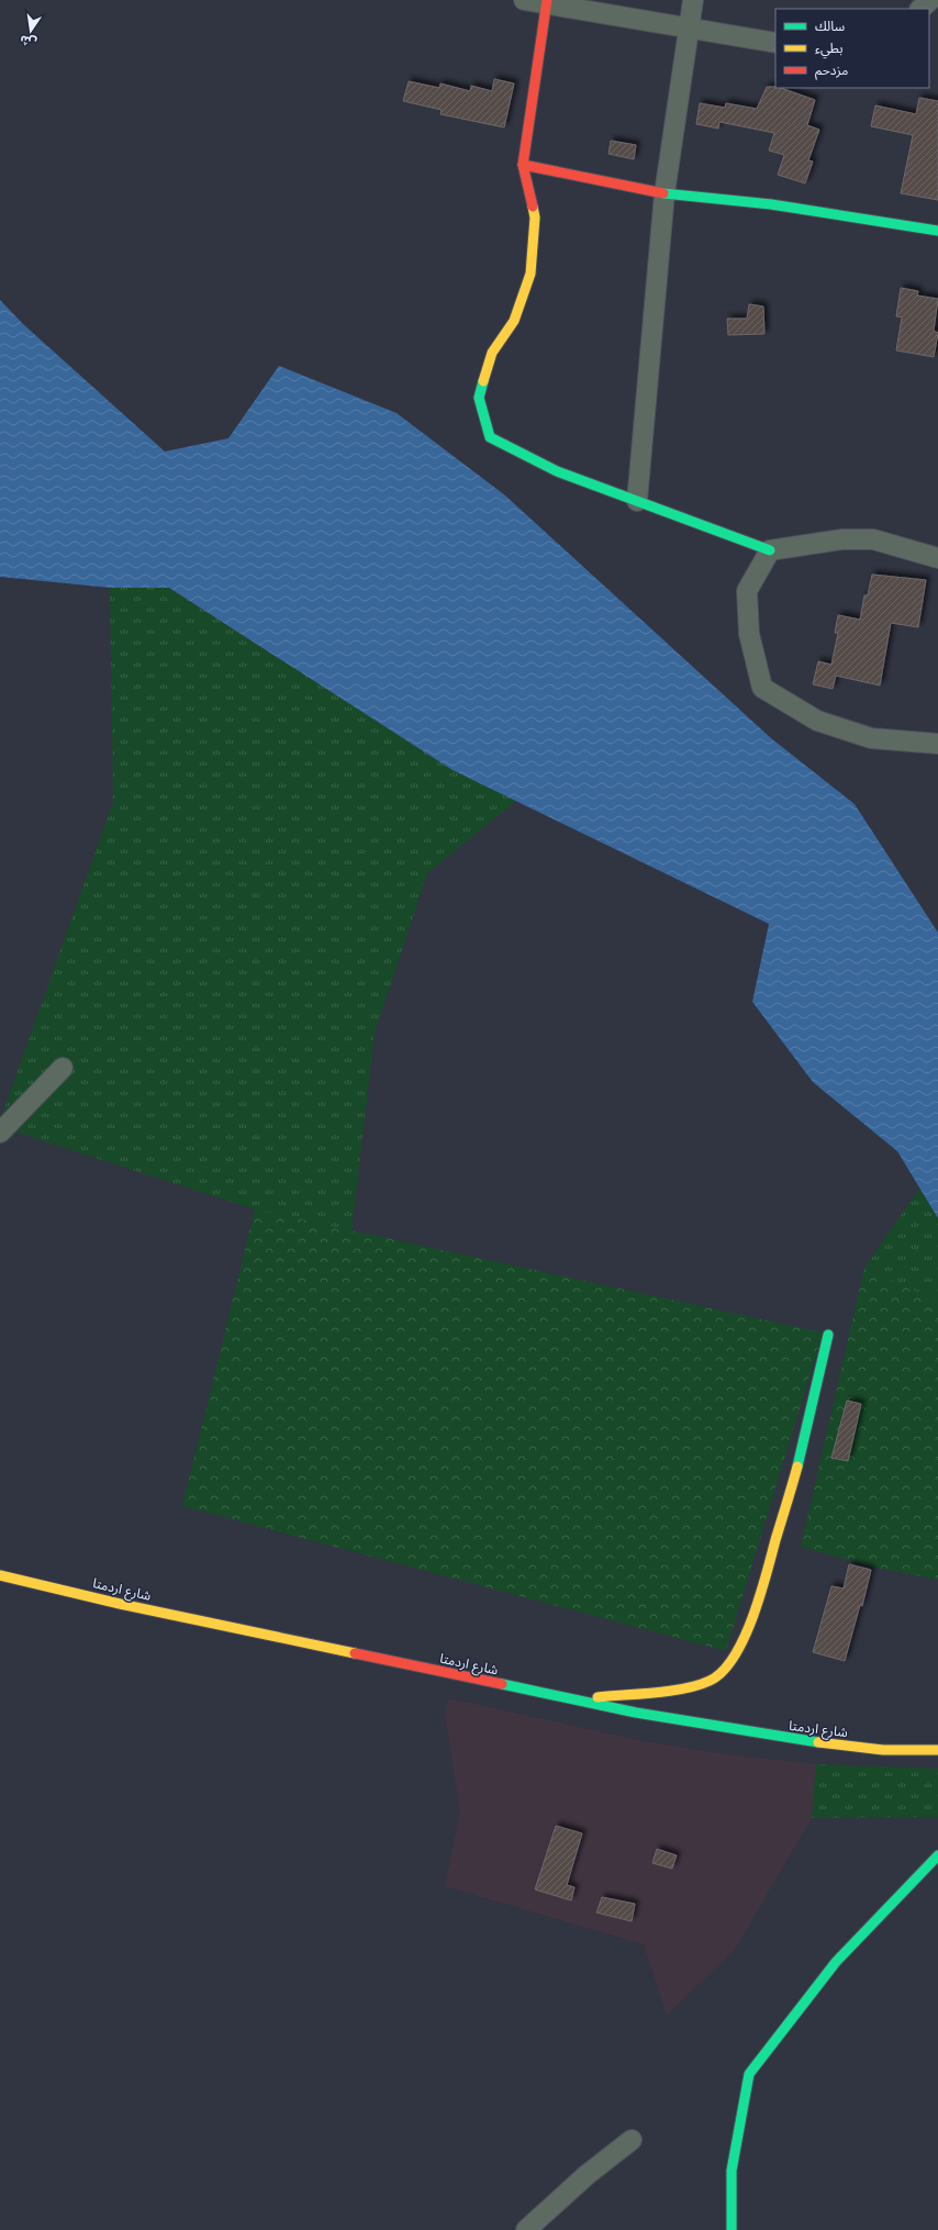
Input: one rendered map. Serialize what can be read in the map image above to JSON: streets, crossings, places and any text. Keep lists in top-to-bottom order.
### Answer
{
  "streets": {
    "street": ["شارع اردمتا"]
  },
  "legend": ["سالك", "بطيء", "مزدحم"],
  "north": "bottom"
}
